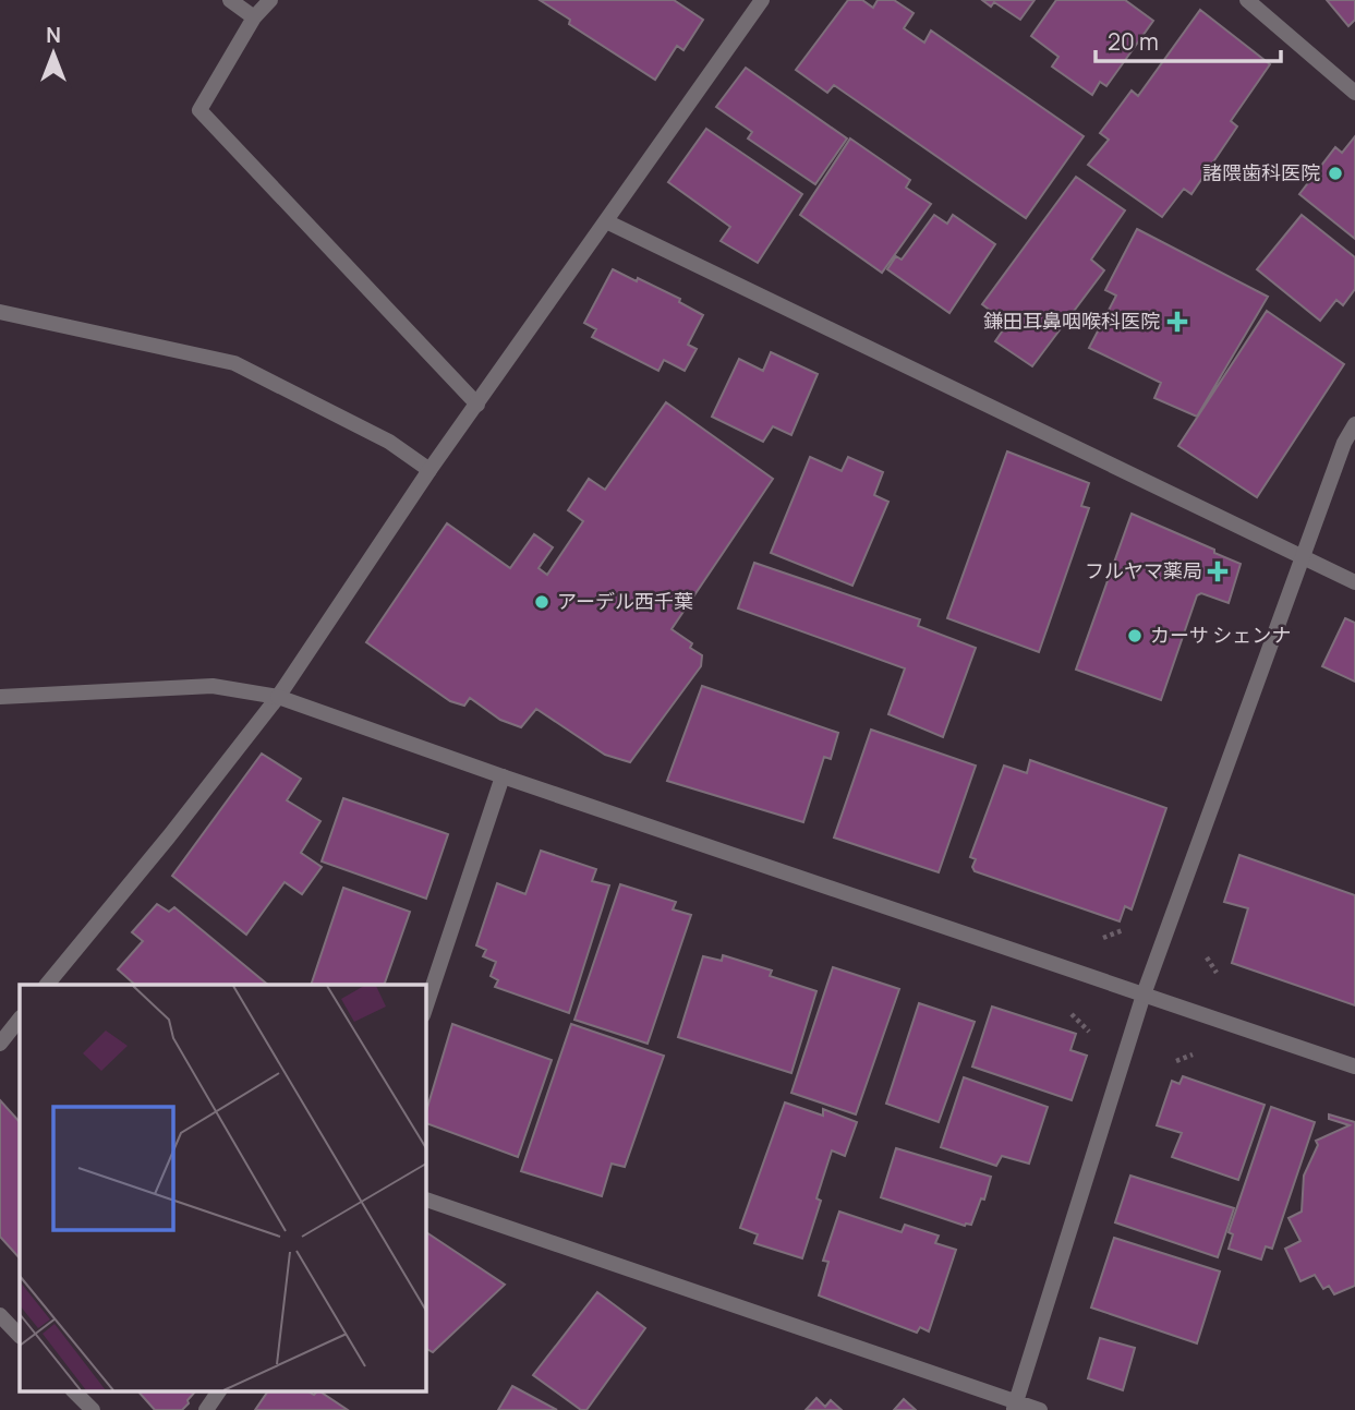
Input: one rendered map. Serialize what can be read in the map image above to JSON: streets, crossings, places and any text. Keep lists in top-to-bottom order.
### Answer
{
  "places": {
    "other": ["諸隈歯科医院", "アーデル西千葉", "カーサ シェンナ"],
    "health": ["鎌田耳鼻咽喉科医院", "フルヤマ薬局"]
  },
  "scale_bar": "20 m",
  "north": "top"
}
